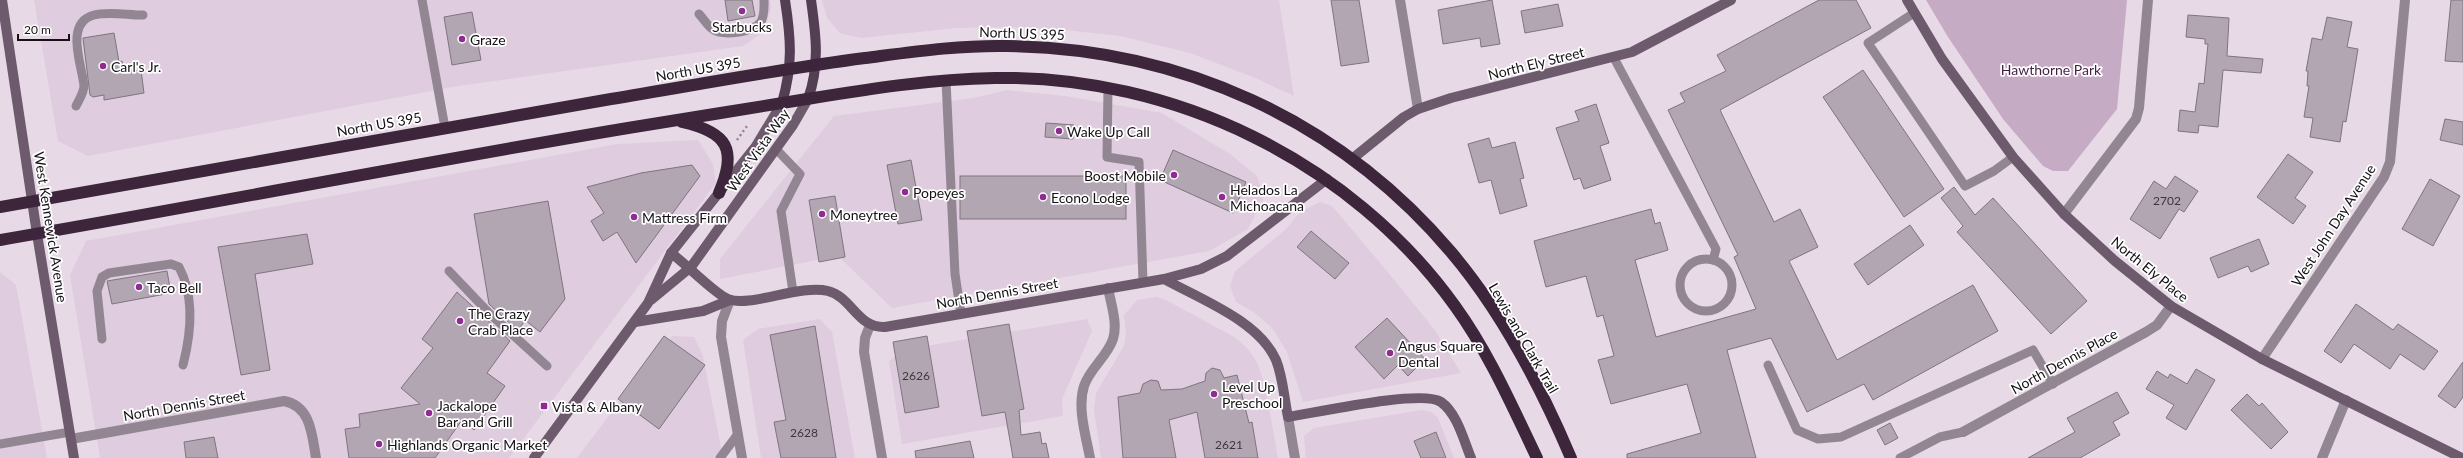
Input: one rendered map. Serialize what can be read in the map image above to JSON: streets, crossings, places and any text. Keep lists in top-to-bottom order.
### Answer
{
  "streets": {
    "highway": ["North US 395", "Lewis and Clark Trail"],
    "street": [
      "North Ely Street",
      "West Vista Way",
      "West John Day Avenue",
      "West Kennewick Avenue",
      "North Ely Place",
      "North Dennis Street",
      "North Dennis Place"
    ]
  },
  "crossings": [
    ["North US 395", "North Ely Street"],
    ["North US 395", "West Kennewick Avenue"],
    ["North US 395", "Lewis and Clark Trail"],
    ["North Ely Street", "Lewis and Clark Trail"],
    ["West John Day Avenue", "North Ely Place"],
    ["West Kennewick Avenue", "North Dennis Street"],
    ["North Ely Place", "North Dennis Place"]
  ],
  "parks": ["Hawthorne Park"],
  "places": {
    "other": [
      "Starbucks",
      "Graze",
      "Carl's Jr.",
      "Wake Up Call",
      "Boost Mobile",
      "Popeyes",
      "Econo Lodge",
      "Helados La Michoacana",
      "Moneytree",
      "Mattress Firm",
      "Taco Bell",
      "The Crazy Crab Place",
      "Angus Square Dental",
      "Level Up Preschool",
      "Jackalope Bar and Grill",
      "Highlands Organic Market"
    ],
    "transit": ["Vista & Albany"]
  },
  "house_numbers": [
    "2702",
    "2626",
    "2628",
    "2621"
  ],
  "scale_bar": "20 m"
}
